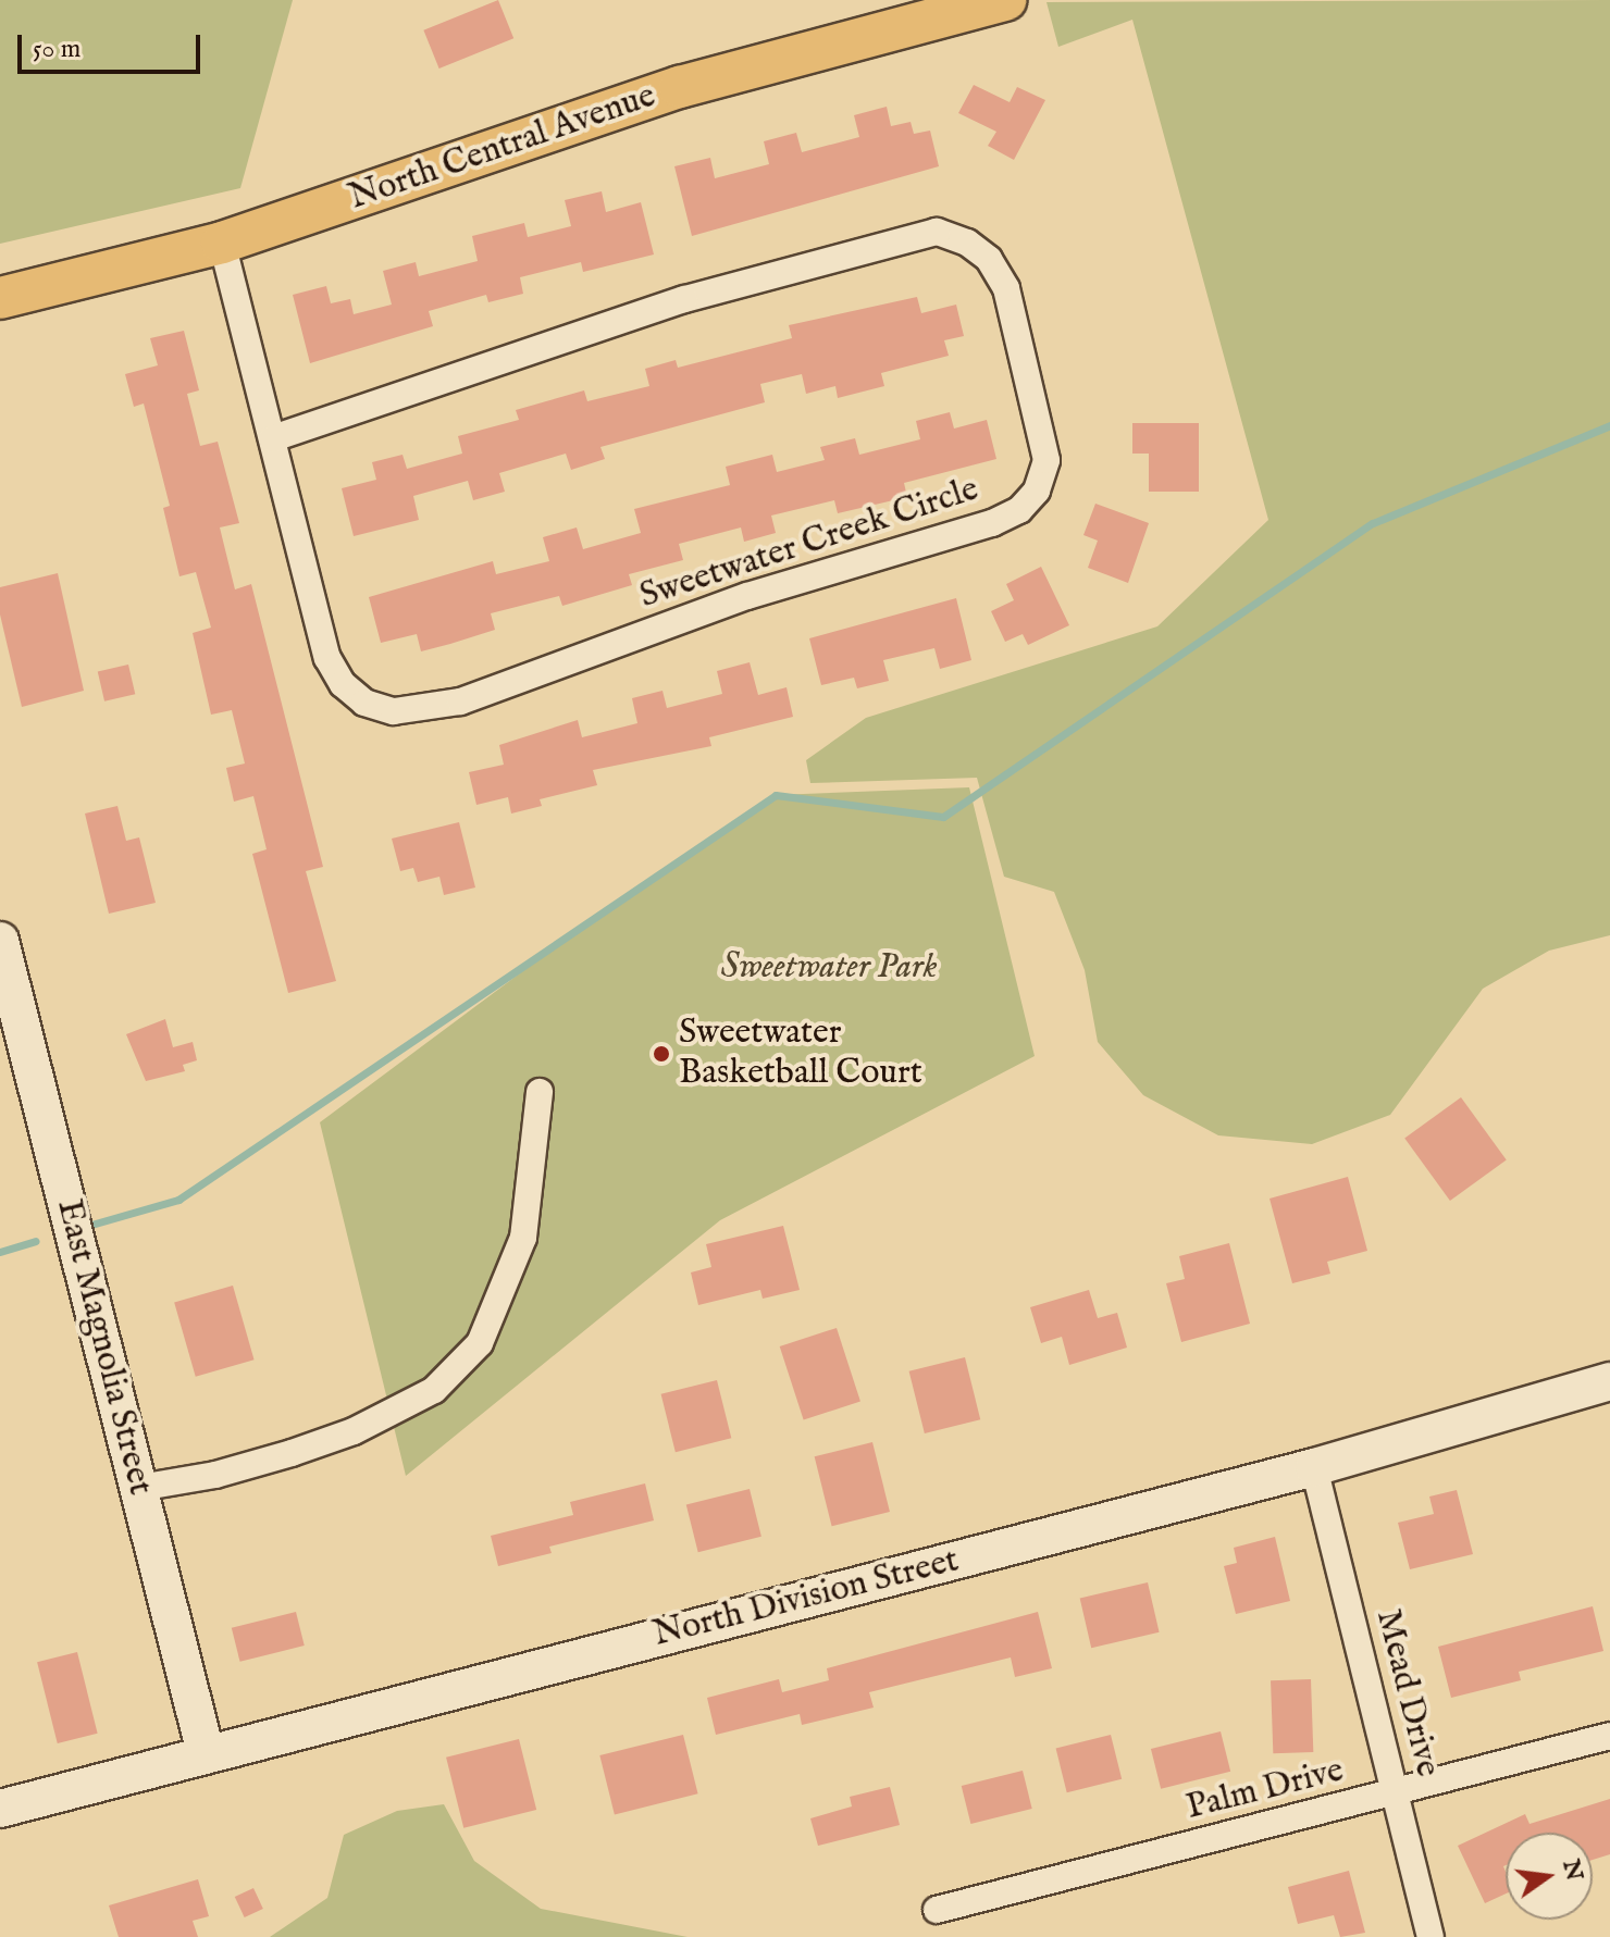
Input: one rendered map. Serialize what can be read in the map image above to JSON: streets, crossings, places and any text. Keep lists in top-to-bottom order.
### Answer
{
  "streets": {
    "main road": ["North Central Avenue"],
    "street": [
      "Sweetwater Creek Circle",
      "East Magnolia Street",
      "North Division Street",
      "Mead Drive",
      "Palm Drive"
    ]
  },
  "crossings": [
    ["North Central Avenue", "Sweetwater Creek Circle"],
    ["East Magnolia Street", "North Division Street"],
    ["North Division Street", "Mead Drive"],
    ["Mead Drive", "Palm Drive"]
  ],
  "parks": ["Sweetwater Park"],
  "places": ["Sweetwater Basketball Court"],
  "scale_bar": "50 m",
  "north": "right"
}
